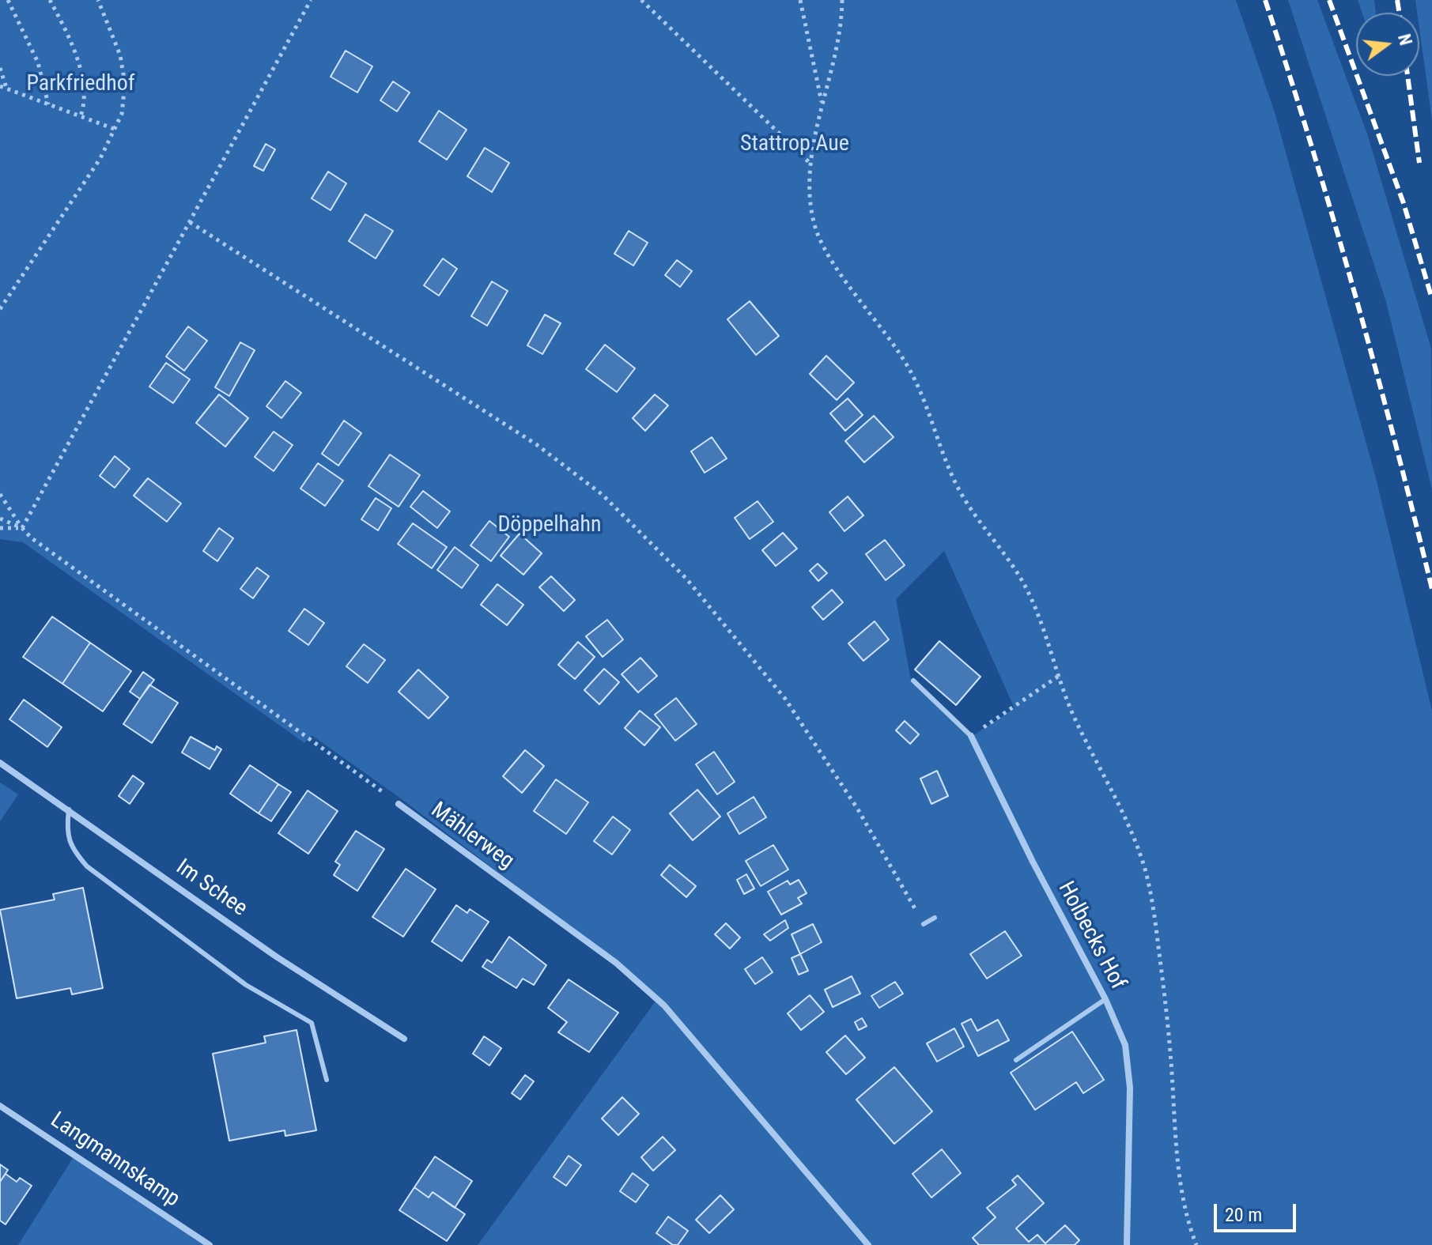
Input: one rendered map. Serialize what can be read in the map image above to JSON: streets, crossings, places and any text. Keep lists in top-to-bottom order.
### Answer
{
  "streets": {
    "street": [
      "Mählerweg",
      "Im Schee",
      "Holbecks Hof",
      "Langmannskamp"
    ]
  },
  "parks": ["Parkfriedhof", "Stattrop Aue", "Döppelhahn"],
  "scale_bar": "20 m",
  "north": "right"
}
